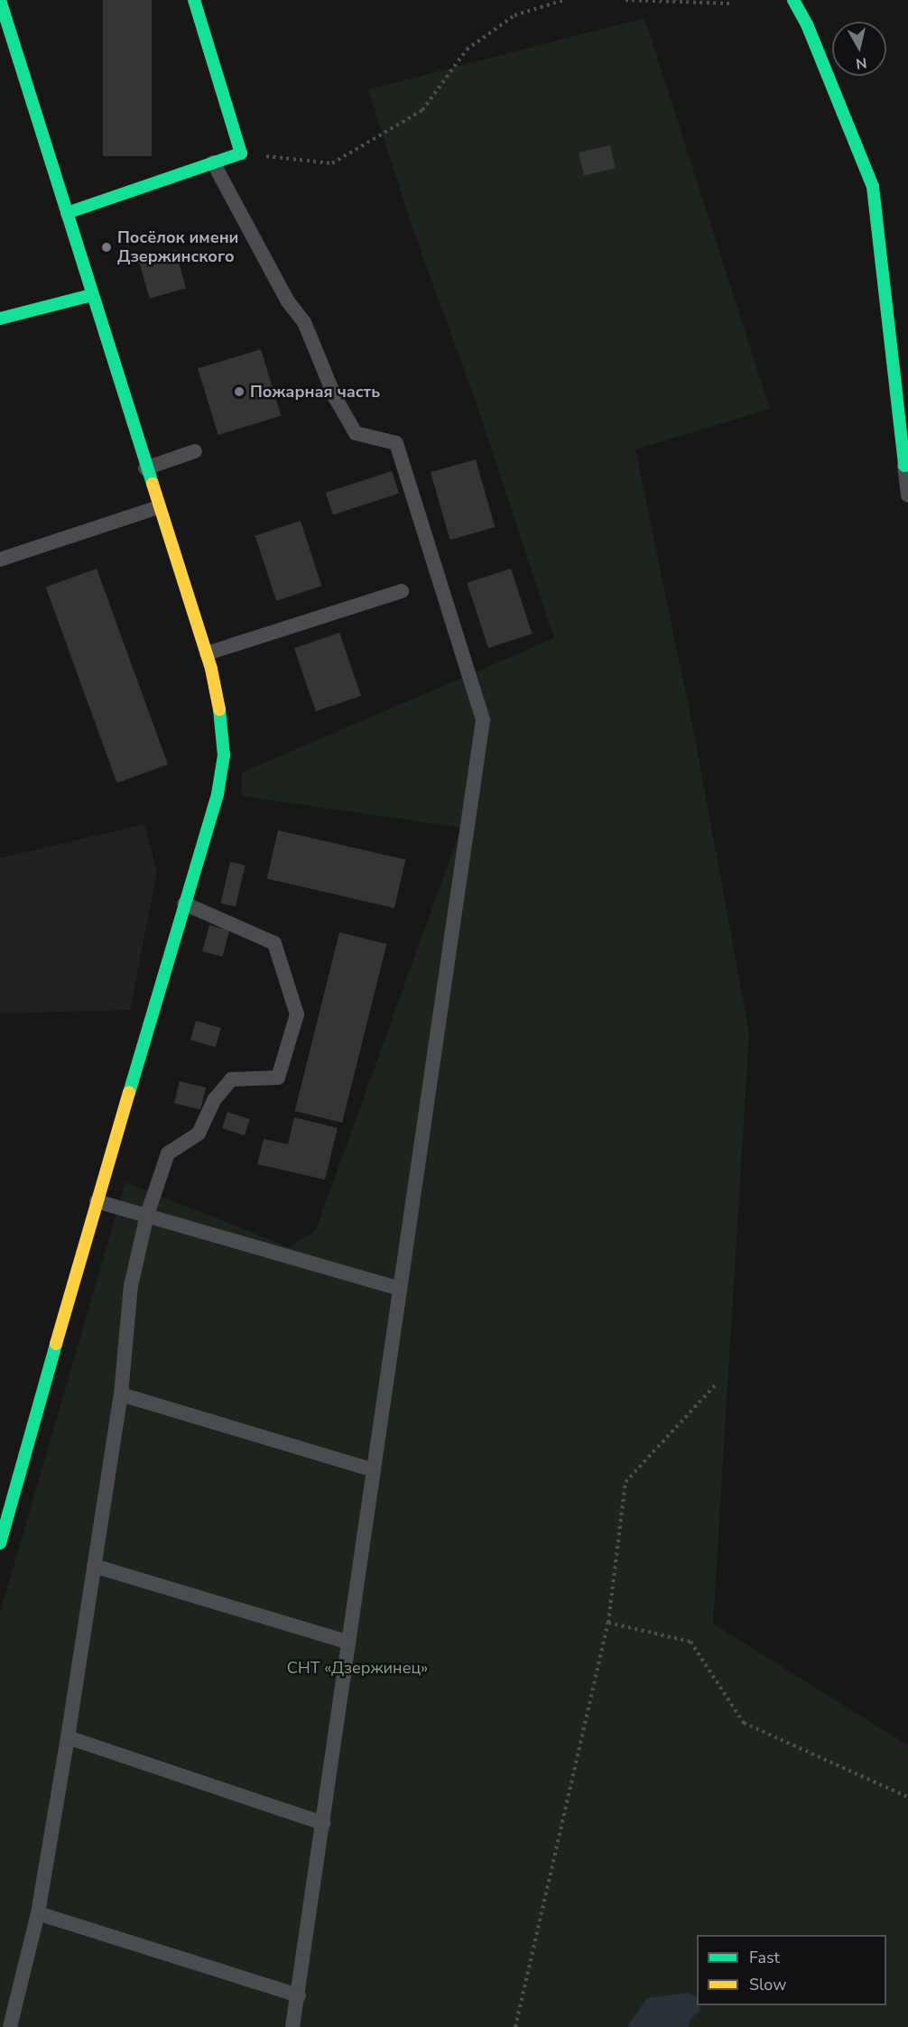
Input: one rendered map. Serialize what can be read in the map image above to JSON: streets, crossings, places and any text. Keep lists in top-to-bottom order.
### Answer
{
  "parks": ["СНТ «Дзержинец»"],
  "places": ["Посёлок имени Дзержинского", "Пожарная часть"],
  "legend": ["Fast", "Slow"],
  "north": "bottom"
}
